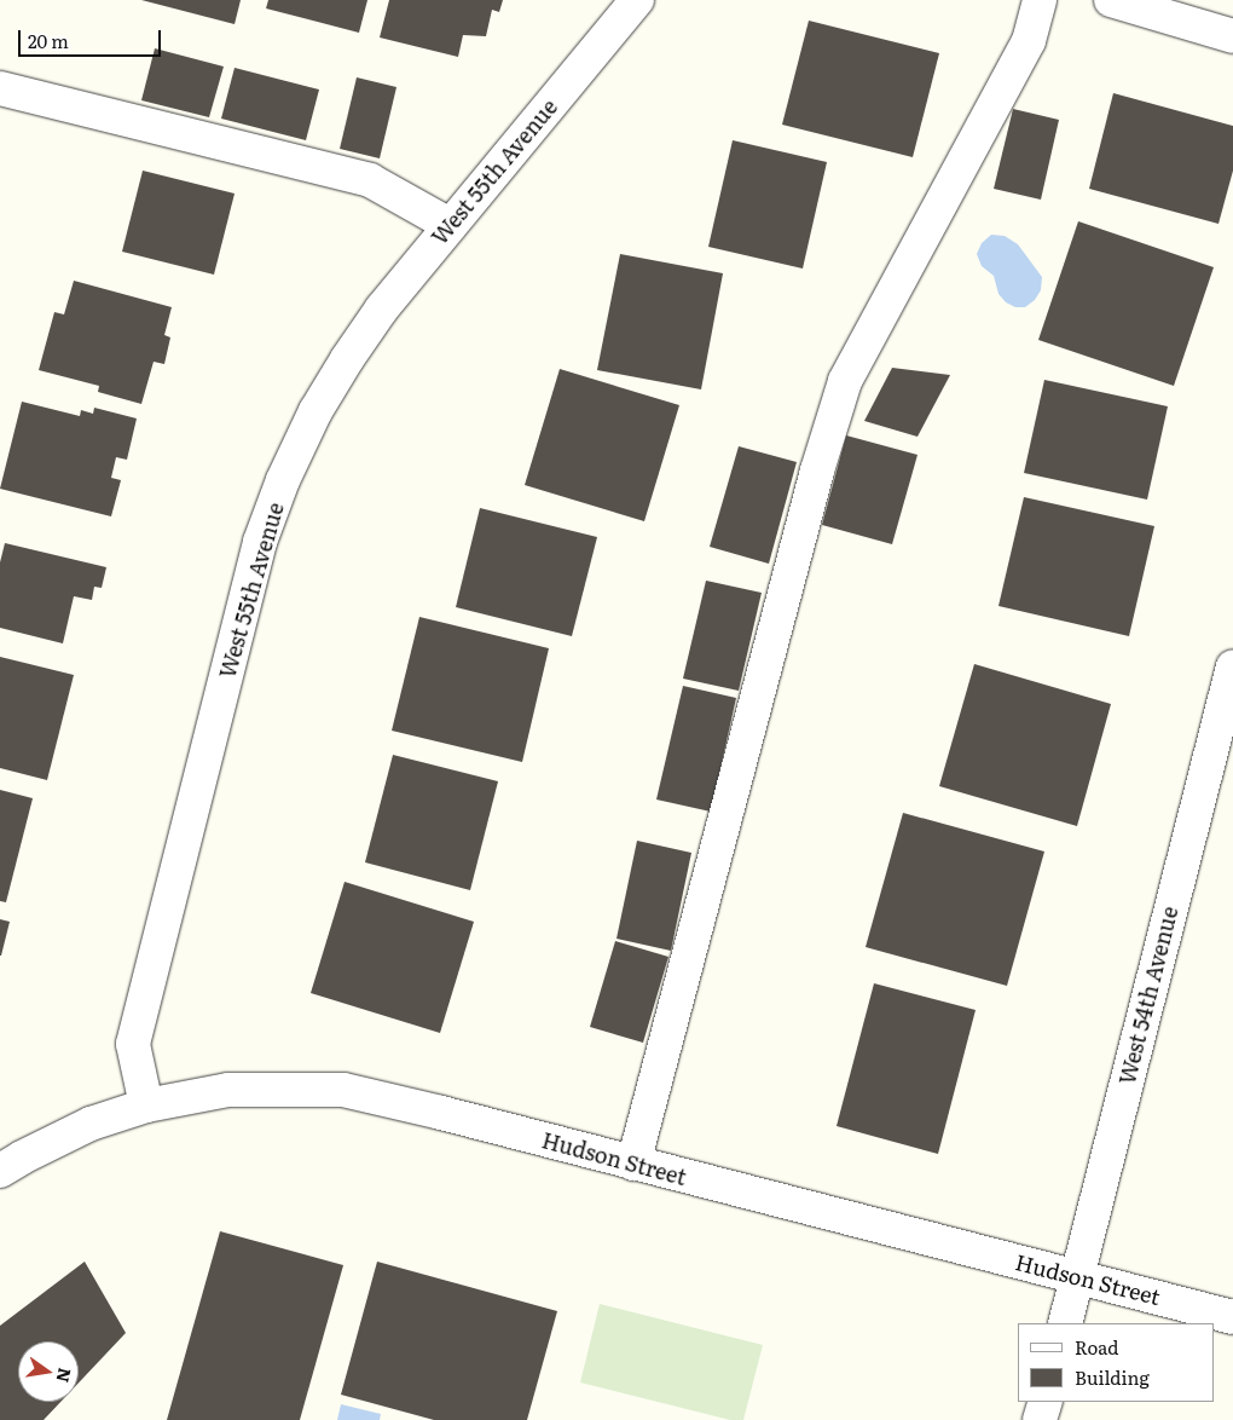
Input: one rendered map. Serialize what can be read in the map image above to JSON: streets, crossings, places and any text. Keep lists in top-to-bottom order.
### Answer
{
  "streets": {
    "street": ["West 55th Avenue", "West 54th Avenue", "Hudson Street"]
  },
  "crossings": [
    ["West 55th Avenue", "Hudson Street"],
    ["West 54th Avenue", "Hudson Street"]
  ],
  "legend": ["Road", "Building"],
  "scale_bar": "20 m",
  "north": "right"
}
